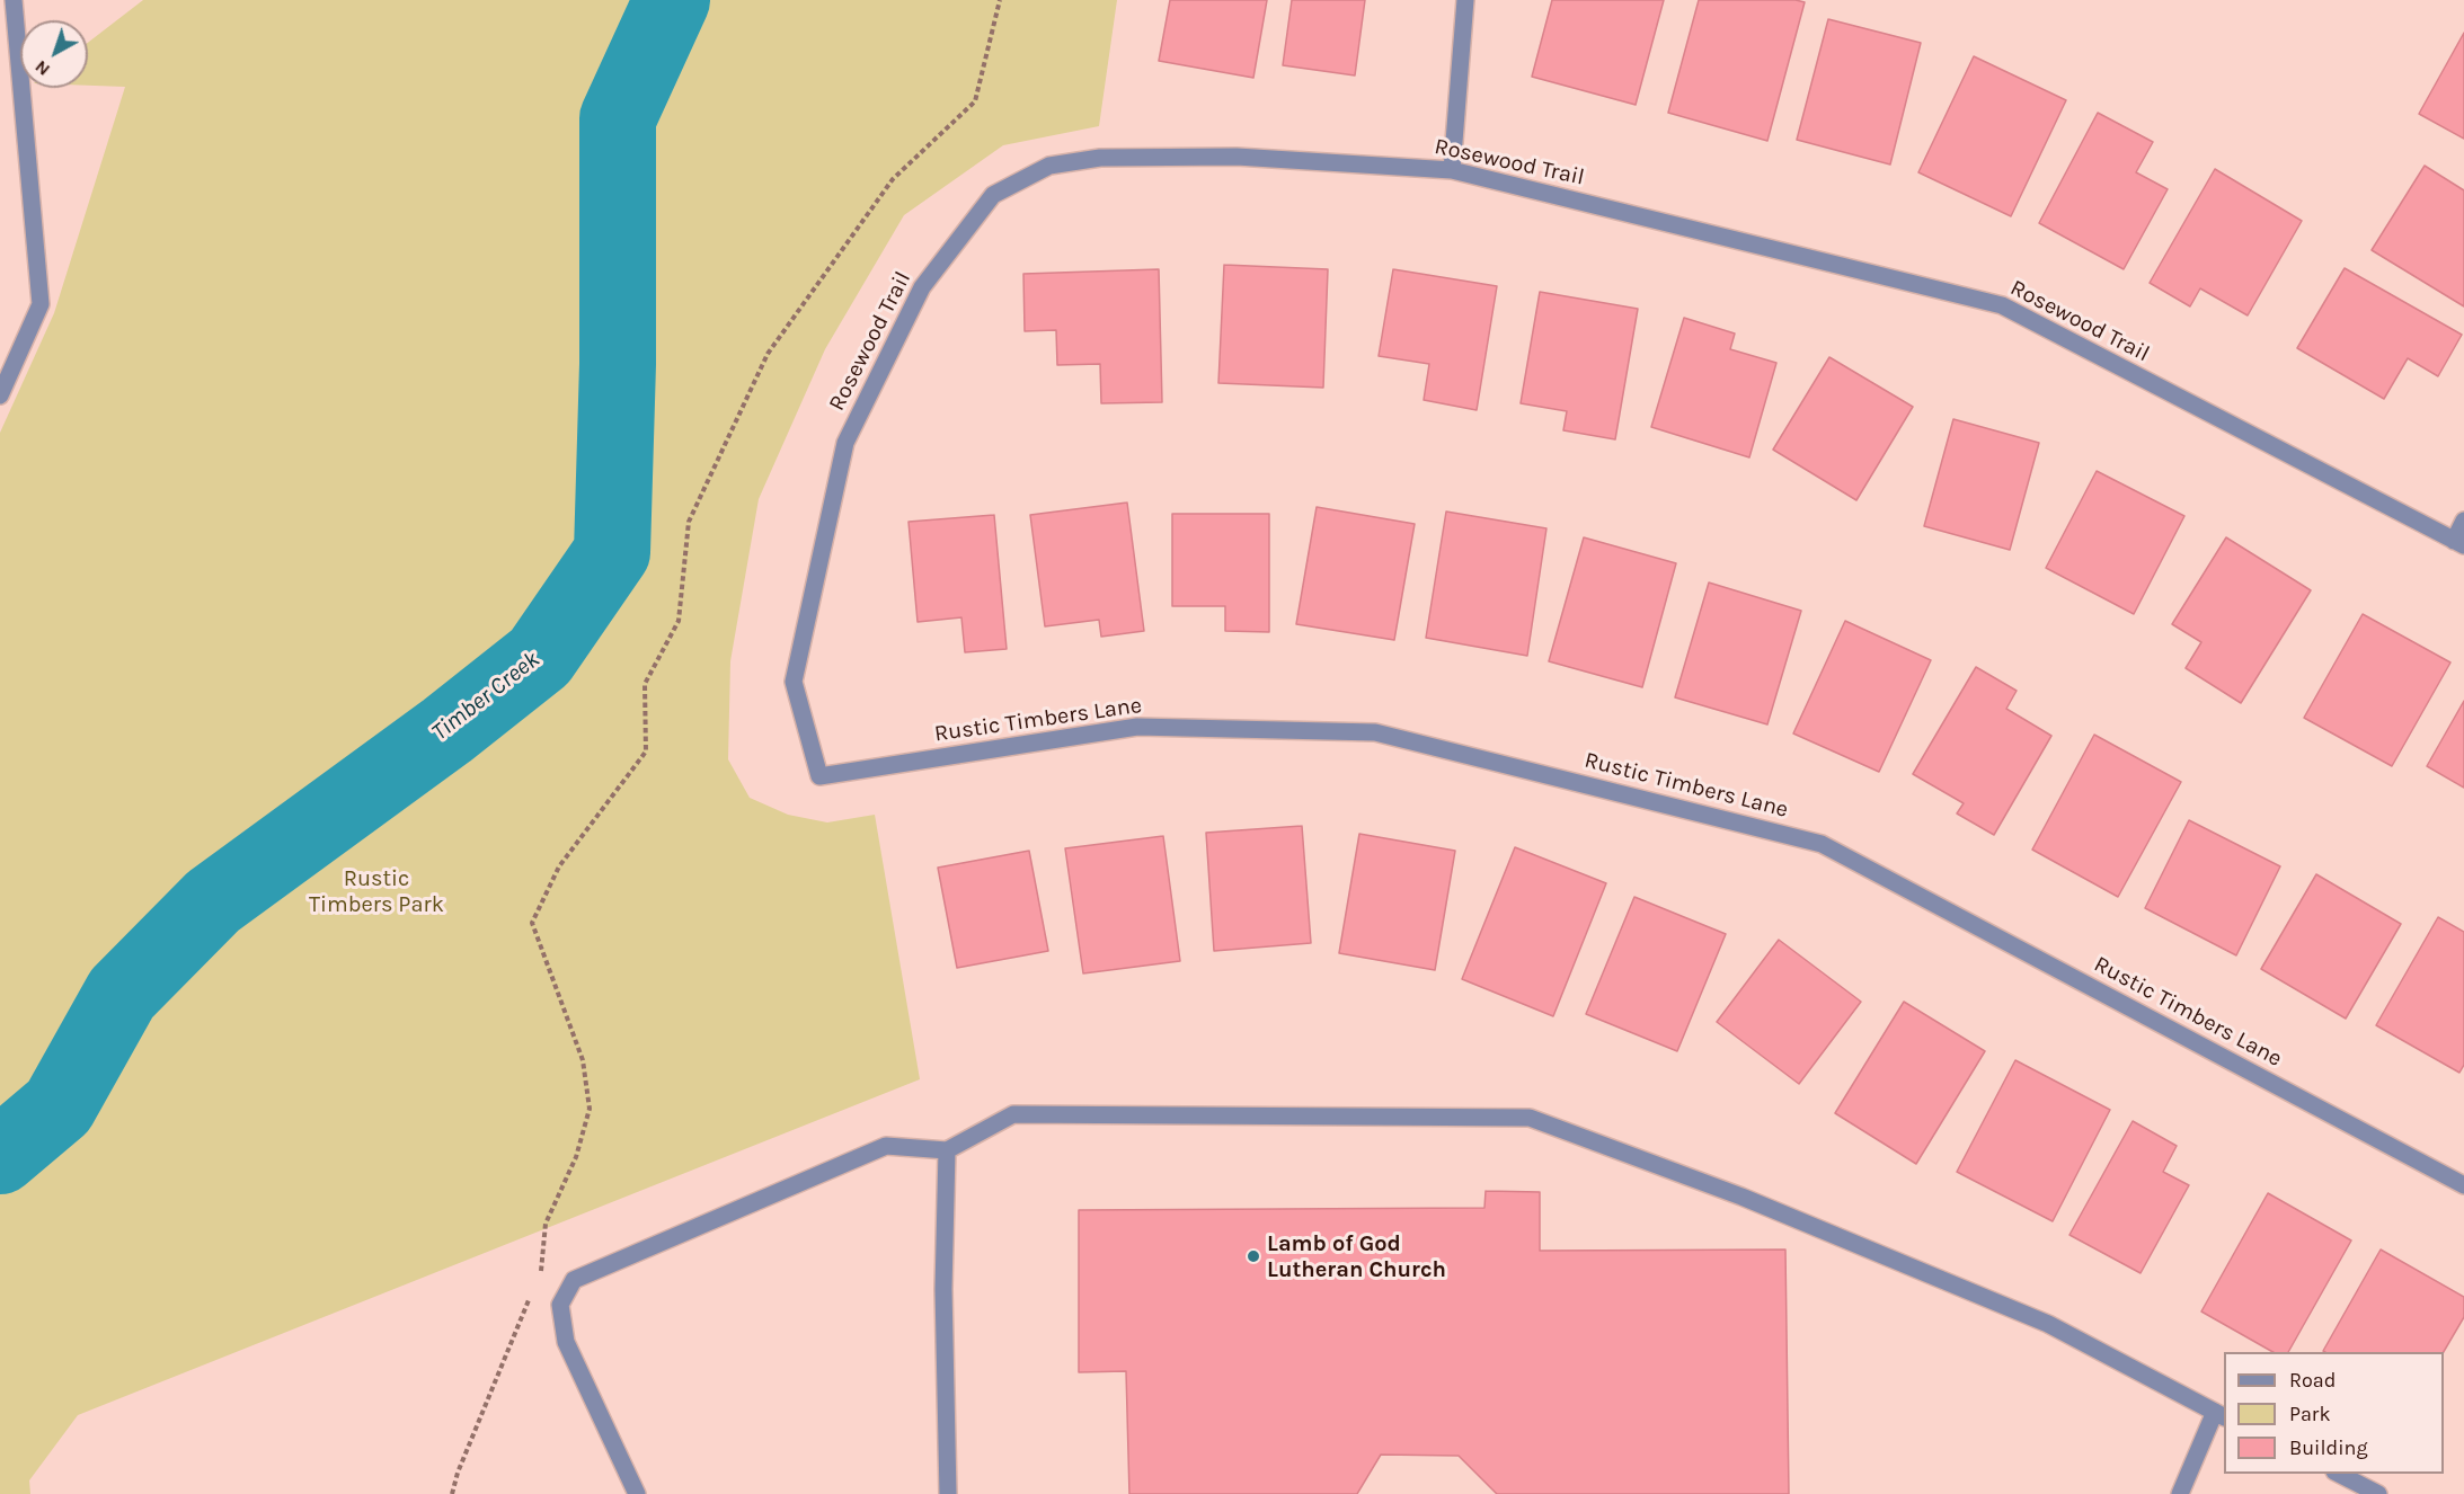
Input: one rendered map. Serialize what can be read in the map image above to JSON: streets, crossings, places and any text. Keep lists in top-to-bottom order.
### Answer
{
  "streets": {
    "street": ["Rosewood Trail", "Rustic Timbers Lane"]
  },
  "crossings": [
    ["Rosewood Trail", "Rustic Timbers Lane"]
  ],
  "water": ["Timber Creek"],
  "parks": ["Rustic Timbers Park"],
  "places": ["Lamb of God Lutheran Church"],
  "legend": ["Road", "Park", "Building"],
  "north": "bottom left"
}
